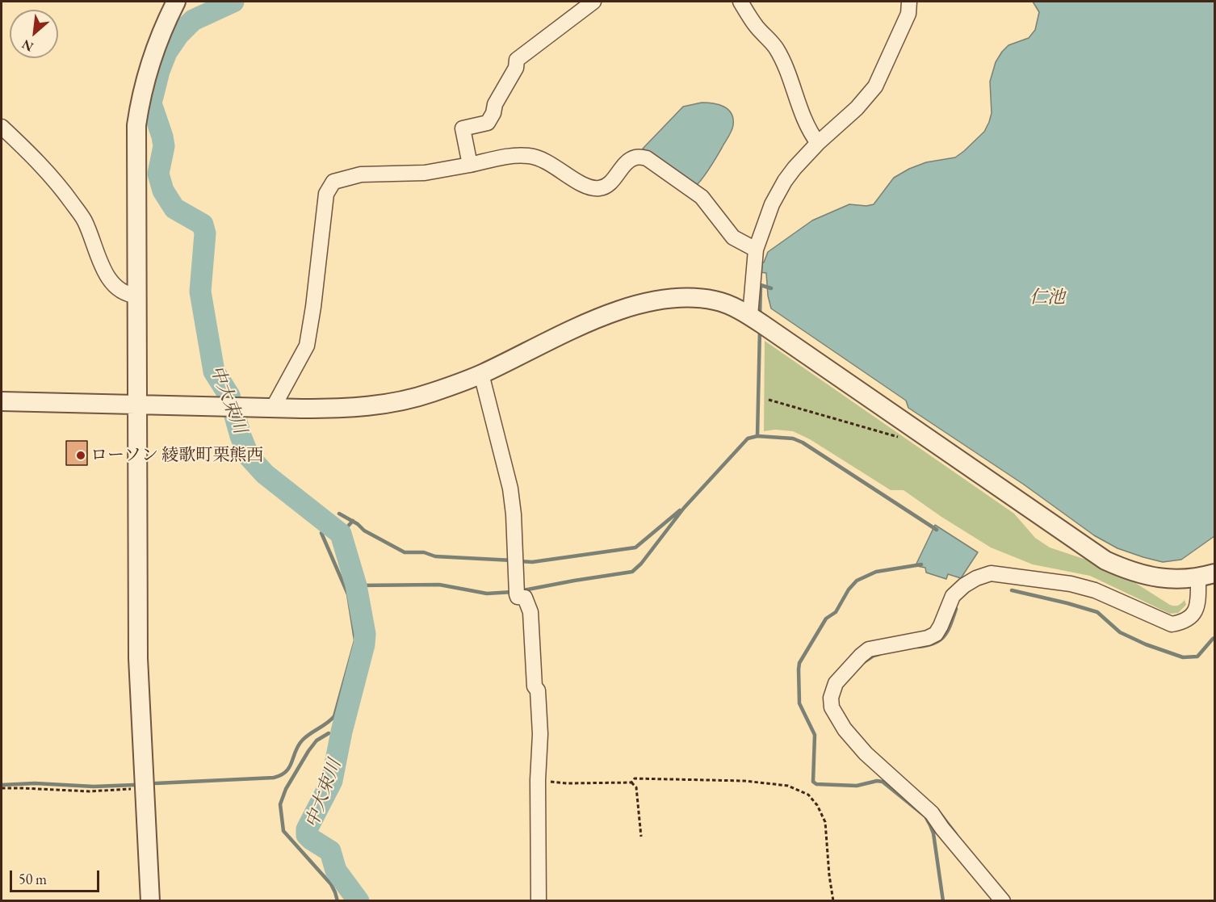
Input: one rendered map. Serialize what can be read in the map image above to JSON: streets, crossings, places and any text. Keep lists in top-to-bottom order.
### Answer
{
  "water": ["仁池", "中大束川"],
  "places": ["ローソン 綾歌町栗熊西"],
  "scale_bar": "50 m",
  "north": "bottom left"
}
